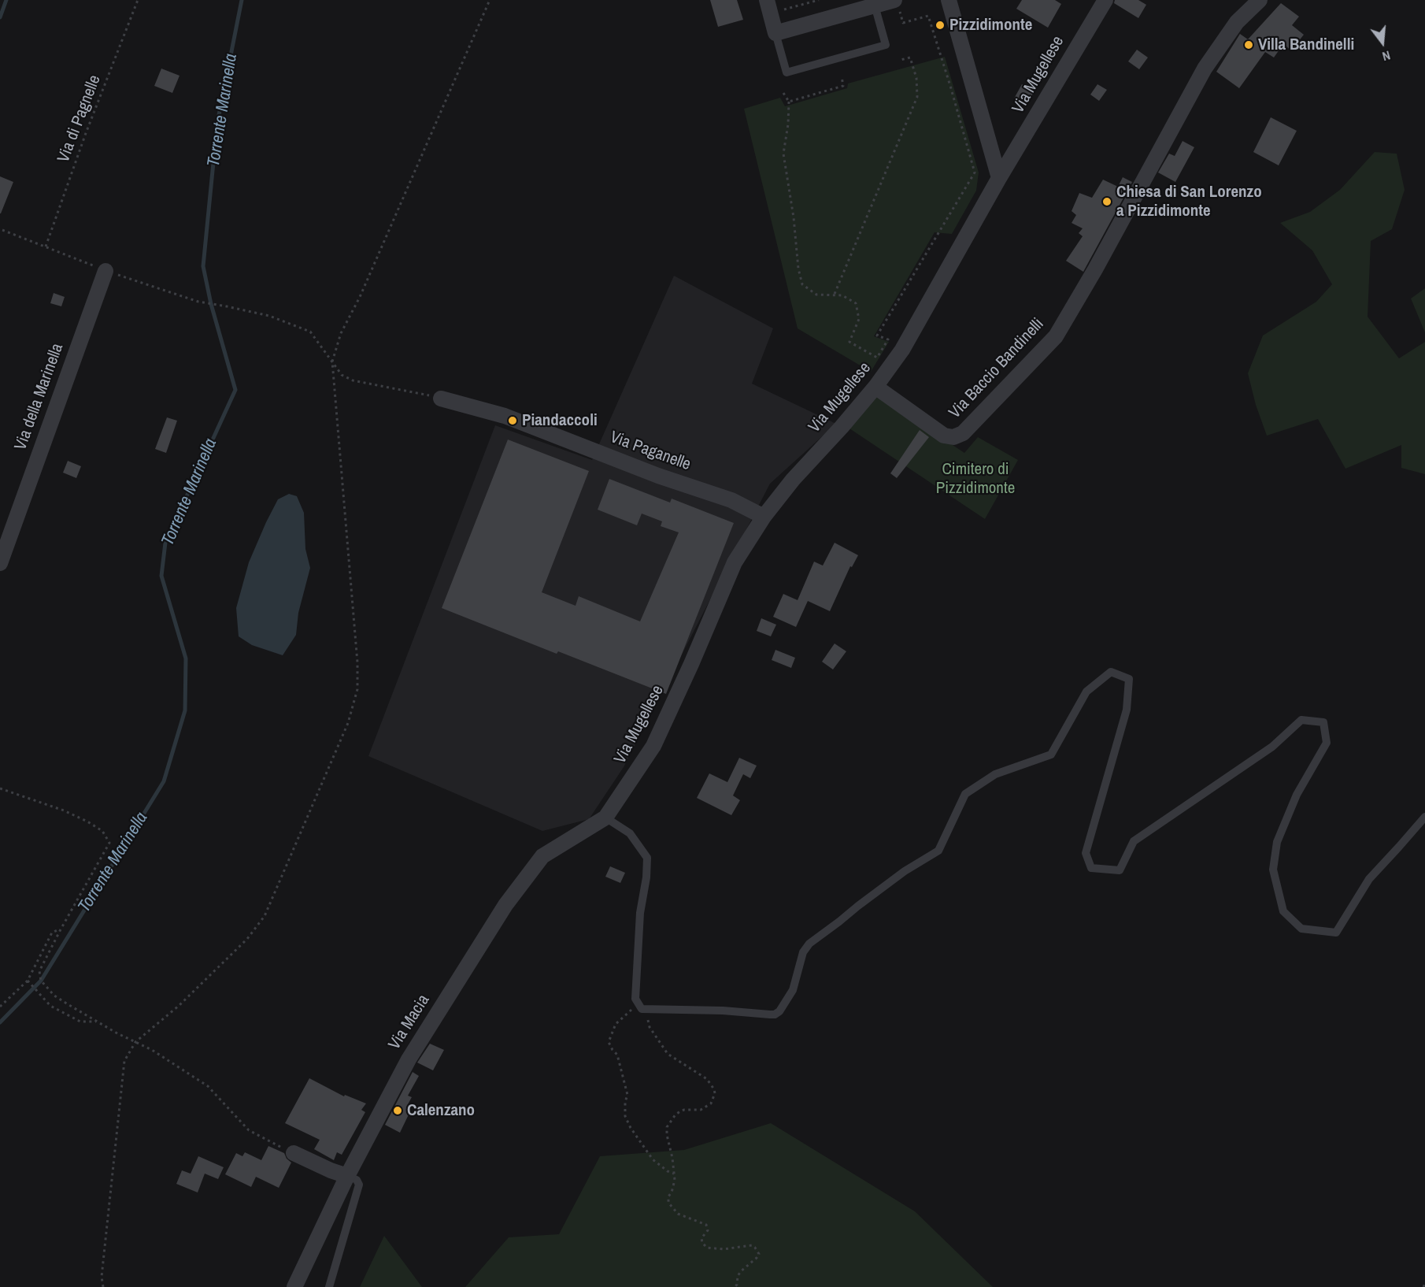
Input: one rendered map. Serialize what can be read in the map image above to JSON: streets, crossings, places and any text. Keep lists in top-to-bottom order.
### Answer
{
  "streets": {
    "street": [
      "Via Mugellese",
      "Via Baccio Bandinelli",
      "Via della Marinella",
      "Via Paganelle",
      "Via Macia"
    ],
    "path": ["Via di Pagnelle"]
  },
  "crossings": [
    ["Via Mugellese", "Via Baccio Bandinelli"],
    ["Via Mugellese", "Via Paganelle"],
    ["Via Mugellese", "Via Macia"]
  ],
  "water": ["Torrente Marinella"],
  "parks": ["Cimitero di Pizzidimonte"],
  "places": [
    "Pizzidimonte",
    "Villa Bandinelli",
    "Chiesa di San Lorenzo a Pizzidimonte",
    "Piandaccoli",
    "Calenzano"
  ],
  "north": "bottom"
}
